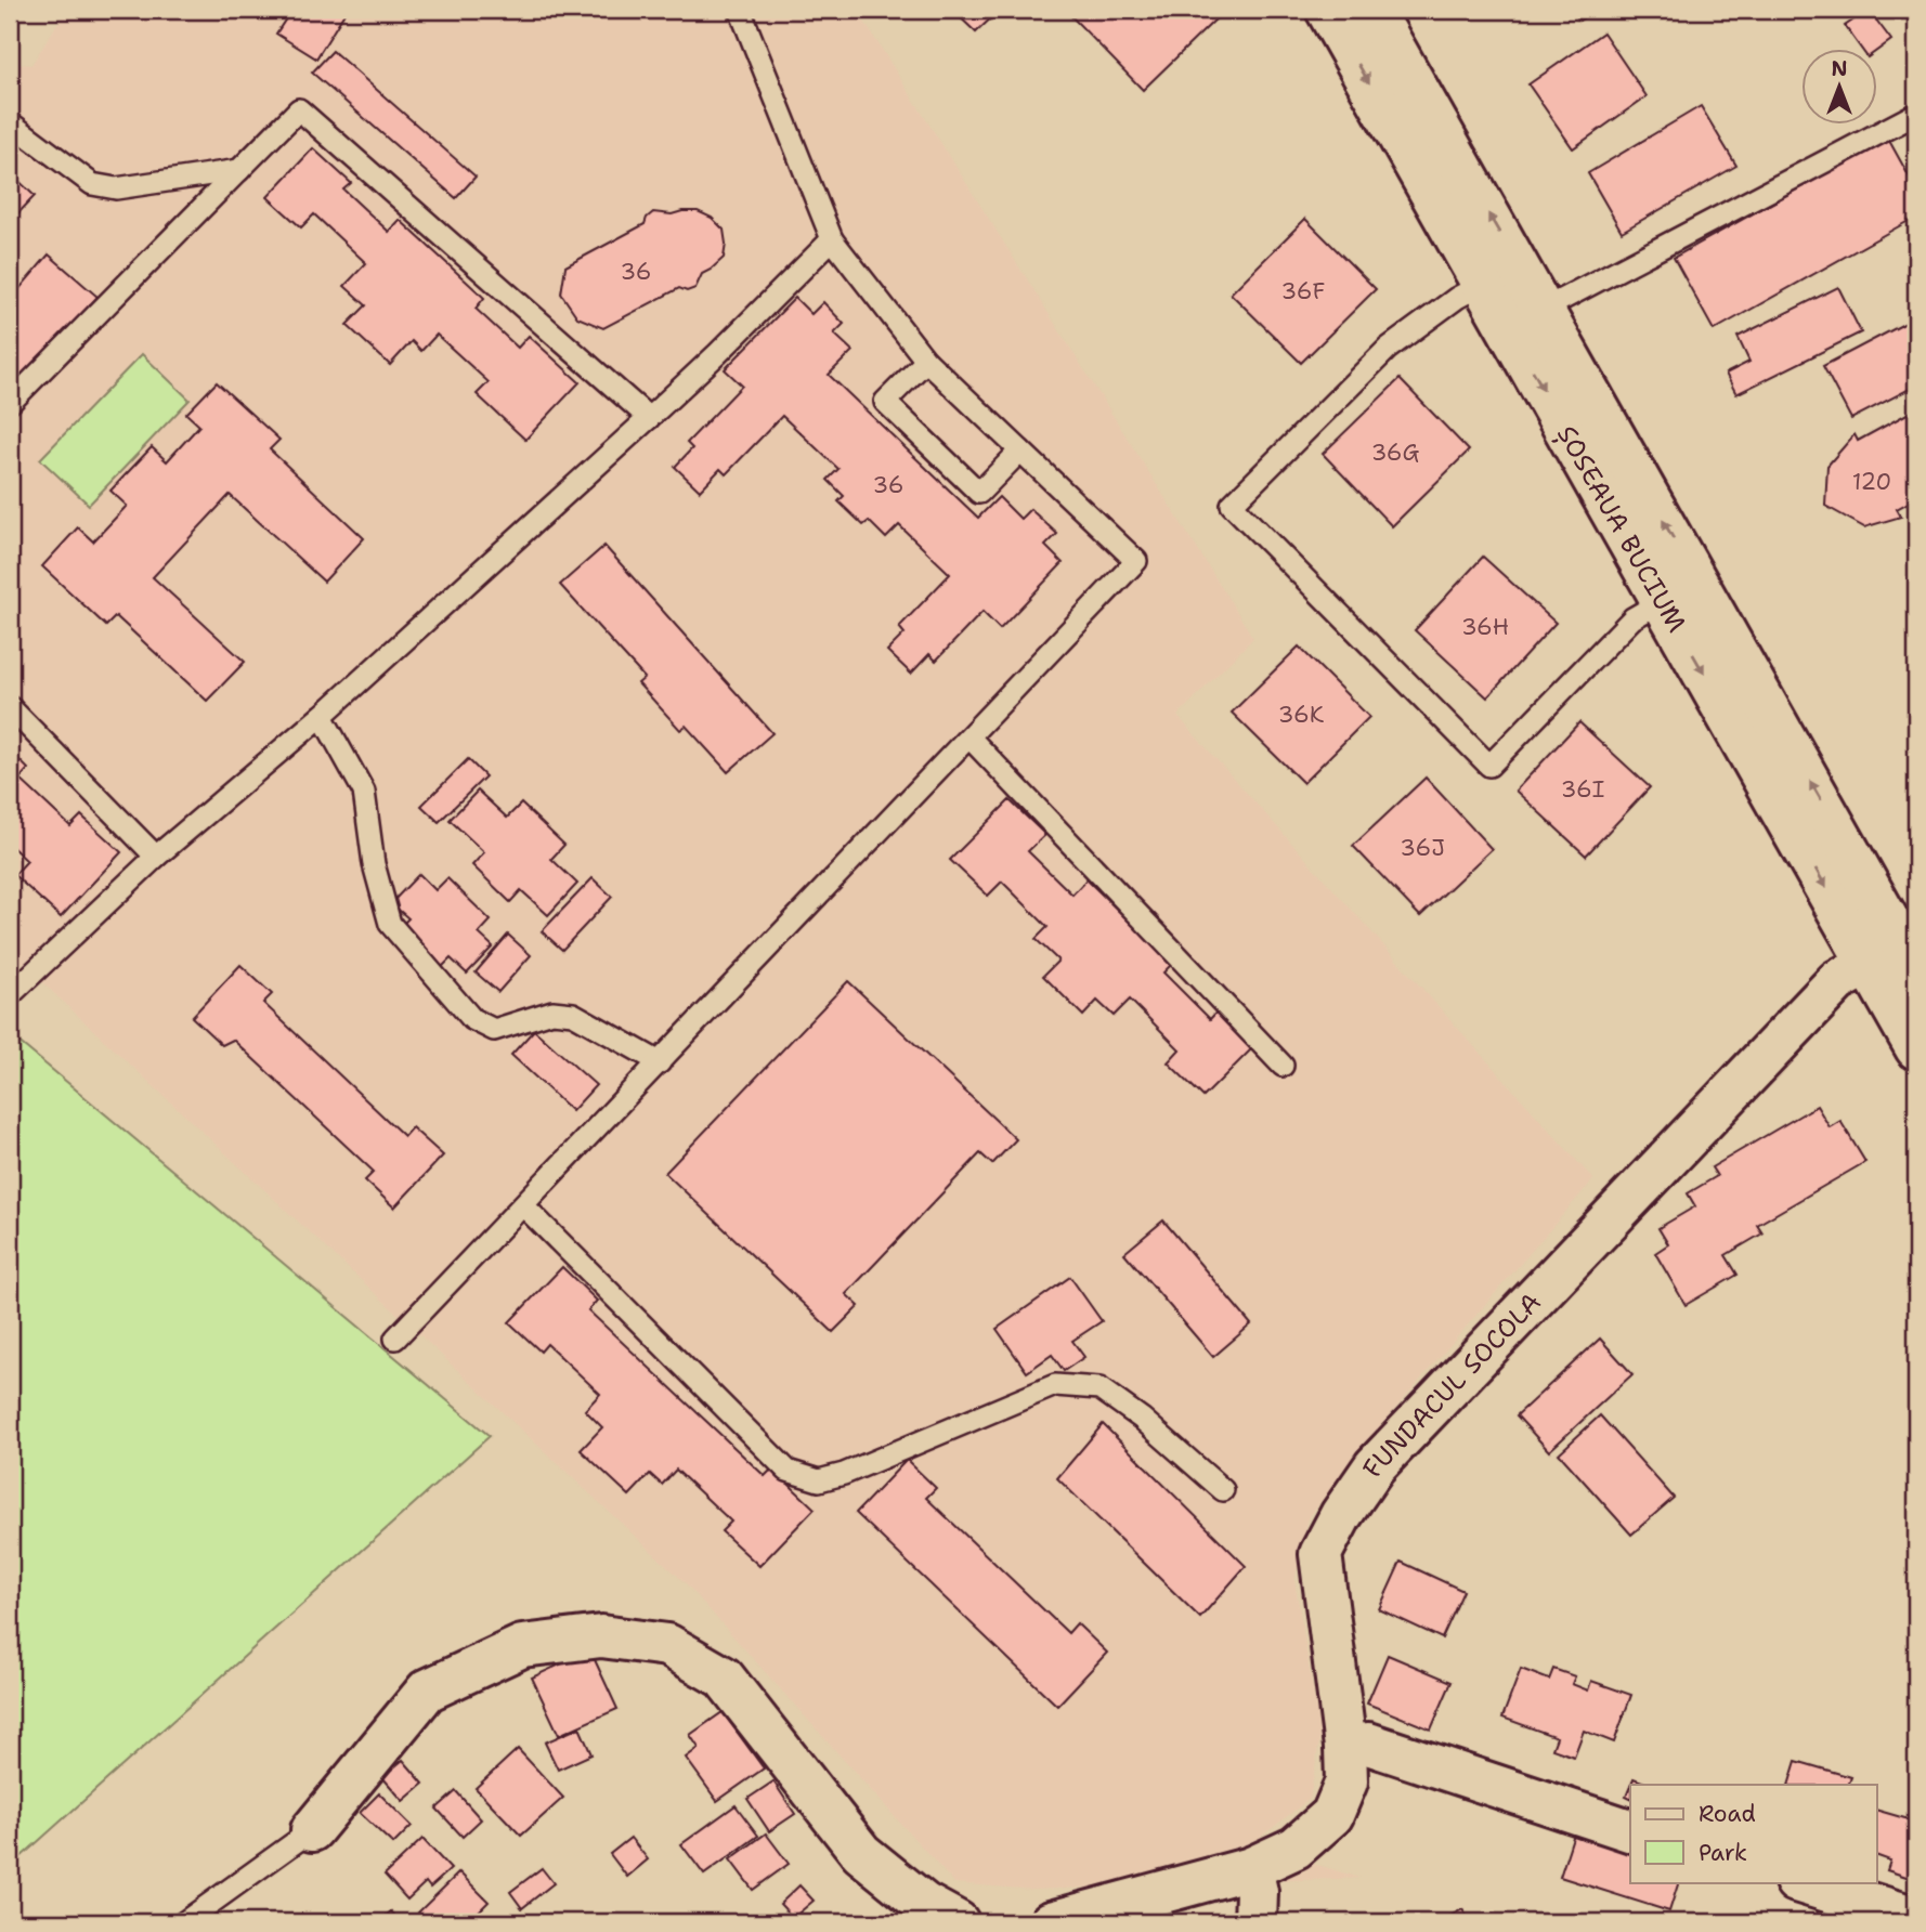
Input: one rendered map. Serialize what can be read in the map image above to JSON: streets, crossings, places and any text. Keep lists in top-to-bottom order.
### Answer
{
  "streets": {
    "street": ["ȘOSEAUA BUCIUM", "FUNDACUL SOCOLA"]
  },
  "crossings": [
    ["ȘOSEAUA BUCIUM", "FUNDACUL SOCOLA"]
  ],
  "house_numbers": [
    "36",
    "36F",
    "36G",
    "120",
    "36",
    "36H",
    "36K",
    "36I",
    "36J"
  ],
  "legend": ["Road", "Park"],
  "north": "top"
}
